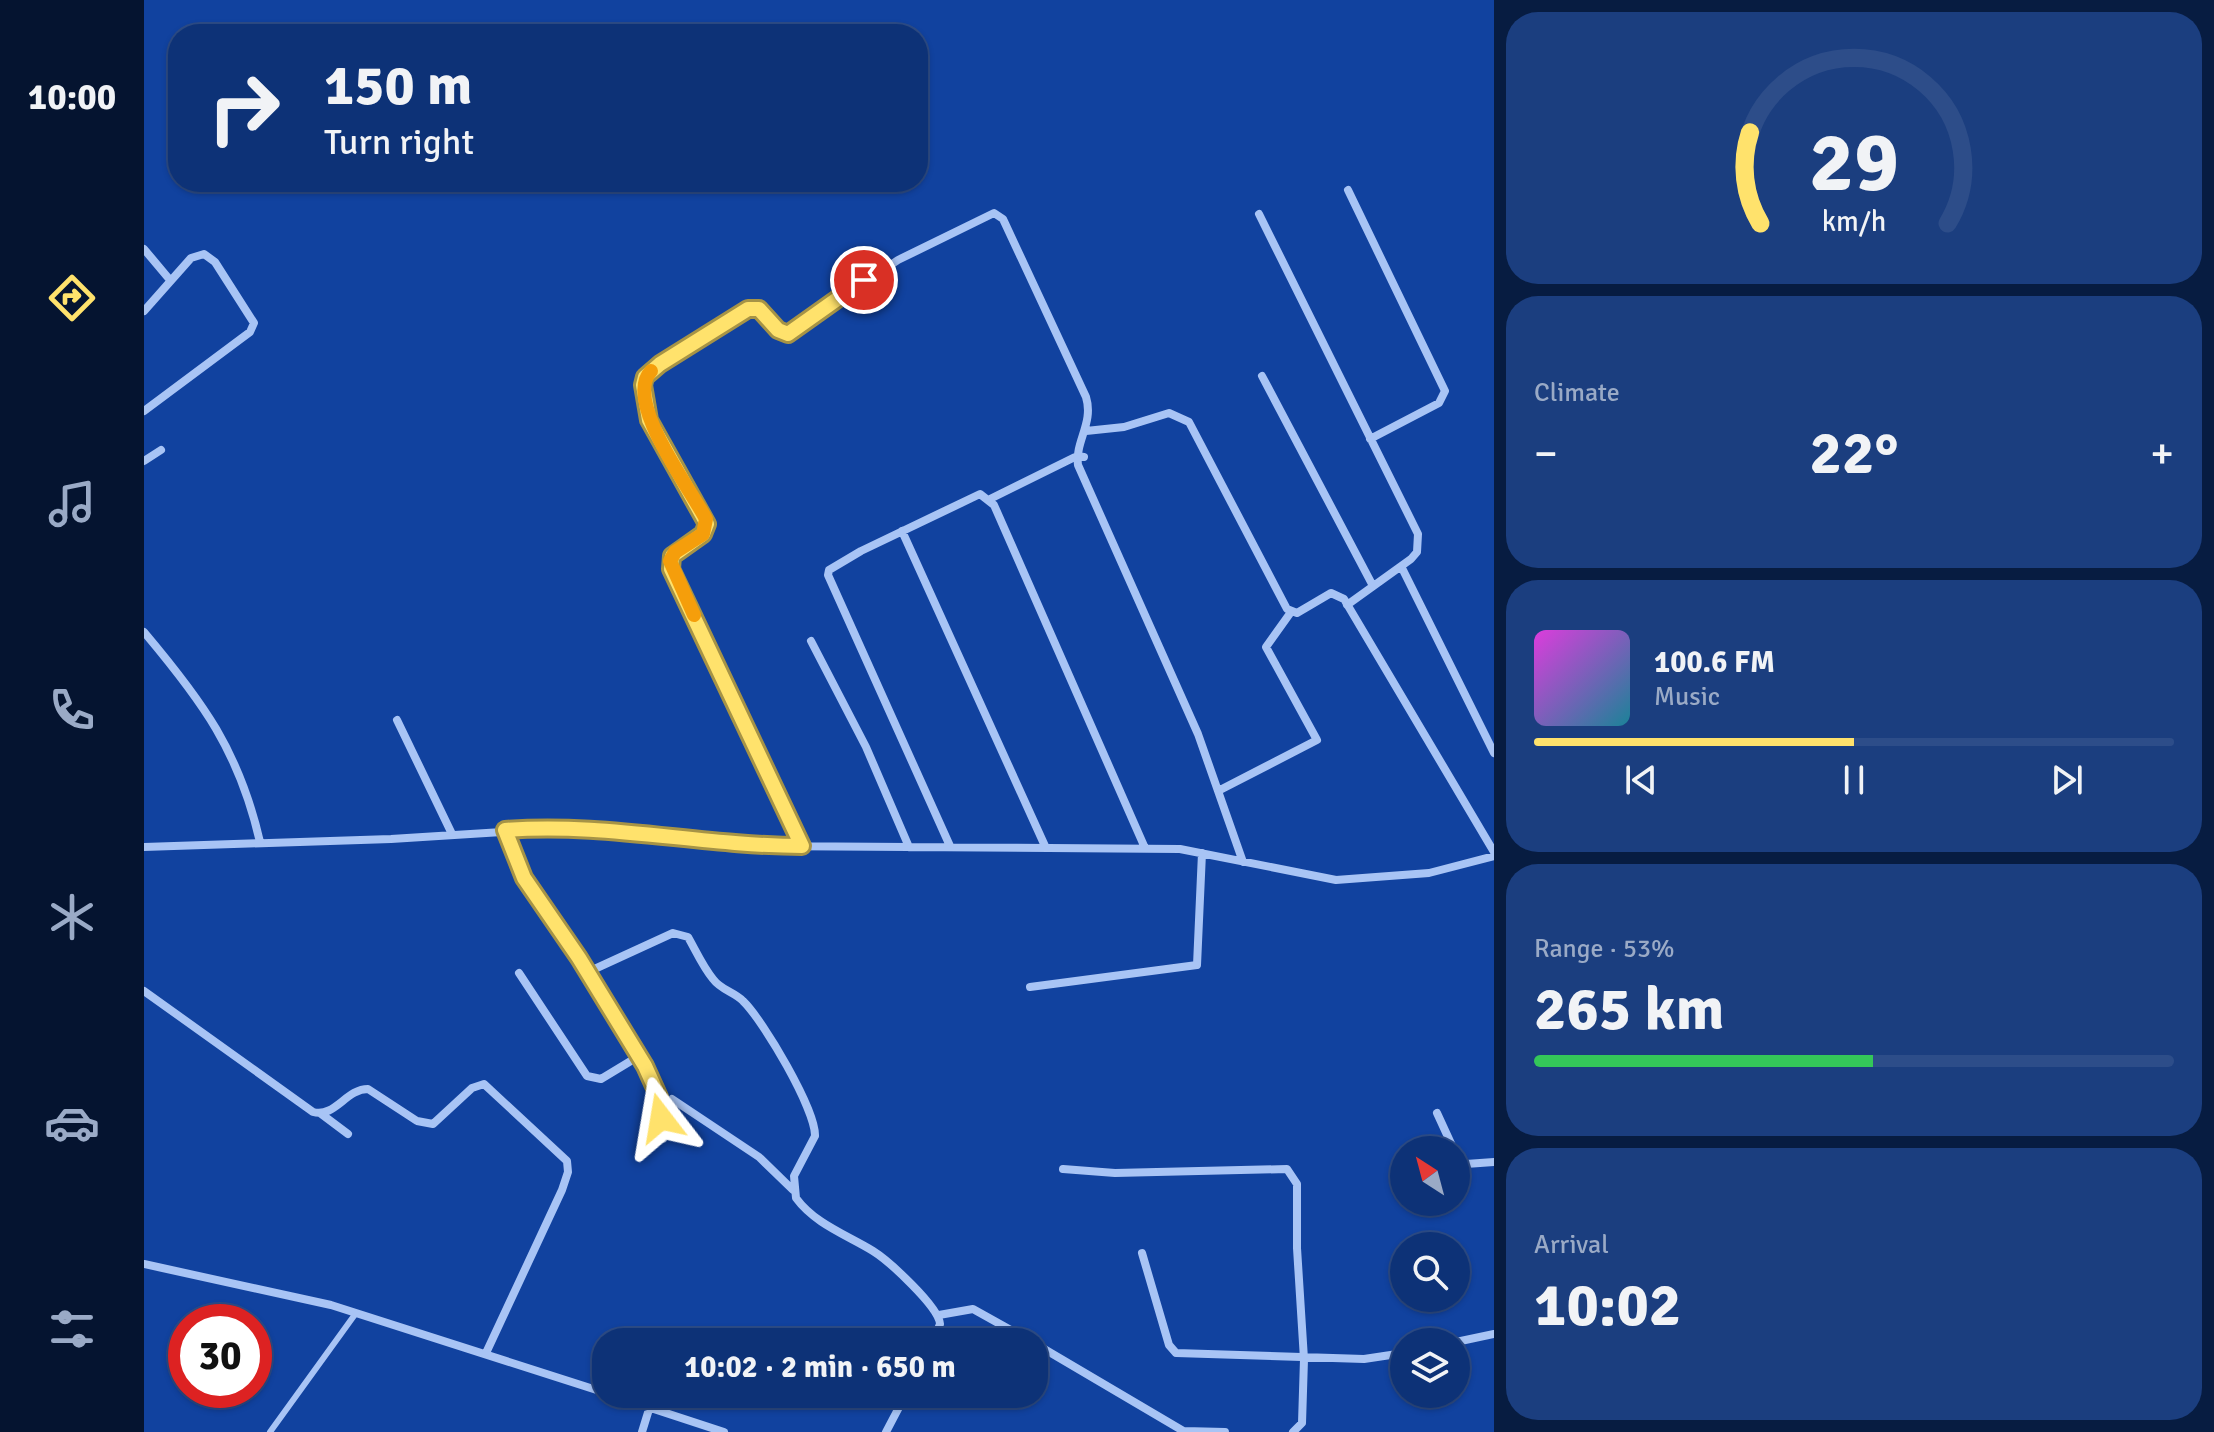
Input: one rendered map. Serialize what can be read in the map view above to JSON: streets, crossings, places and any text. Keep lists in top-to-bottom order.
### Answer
{
  "north": "top left",
  "page": {
    "tabs": "10:00",
    "turn": ["150 m", "Turn right"],
    "tile": [
      "Climate",
      ["Range · 53%", "265 km"],
      ["Arrival", "10:02"]
    ],
    "heat": ["−", "22°", "+"],
    "song": ["100.6 FM", "Music"],
    "limit": "30",
    "trip": "10:02 · 2 min · 650 m",
    "gauge": ["29", "km/h"]
  }
}
